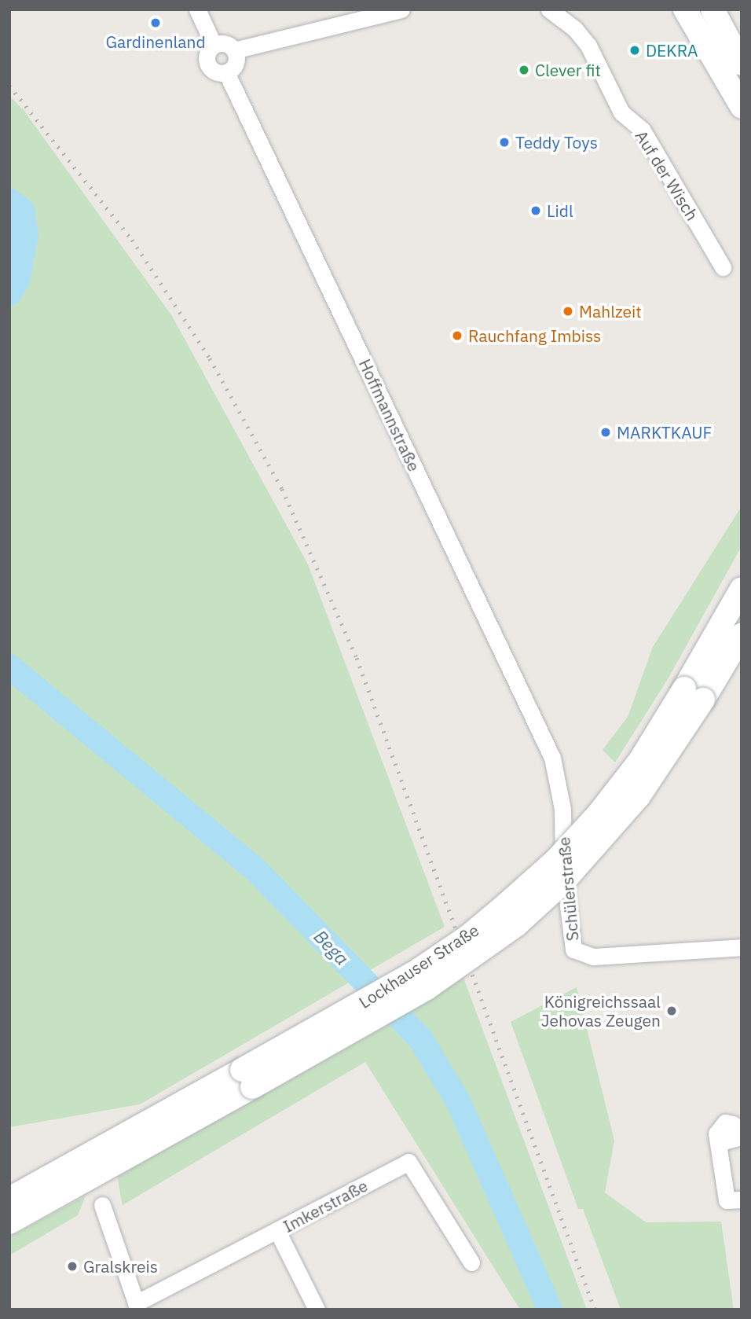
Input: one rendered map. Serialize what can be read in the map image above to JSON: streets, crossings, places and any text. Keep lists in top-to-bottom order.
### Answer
{
  "streets": {
    "main road": ["Lockhauser Straße"],
    "street": [
      "Auf der Wisch",
      "Hoffmannstraße",
      "Schülerstraße",
      "Imkerstraße"
    ]
  },
  "crossings": [
    ["Hoffmannstraße", "Schülerstraße"]
  ],
  "water": ["Bega"],
  "places": [
    "Gardinenland",
    "DEKRA",
    "Clever fit",
    "Teddy Toys",
    "Lidl",
    "Mahlzeit",
    "Rauchfang Imbiss",
    "MARKTKAUF",
    "Königreichssaal Jehovas Zeugen",
    "Gralskreis"
  ]
}
